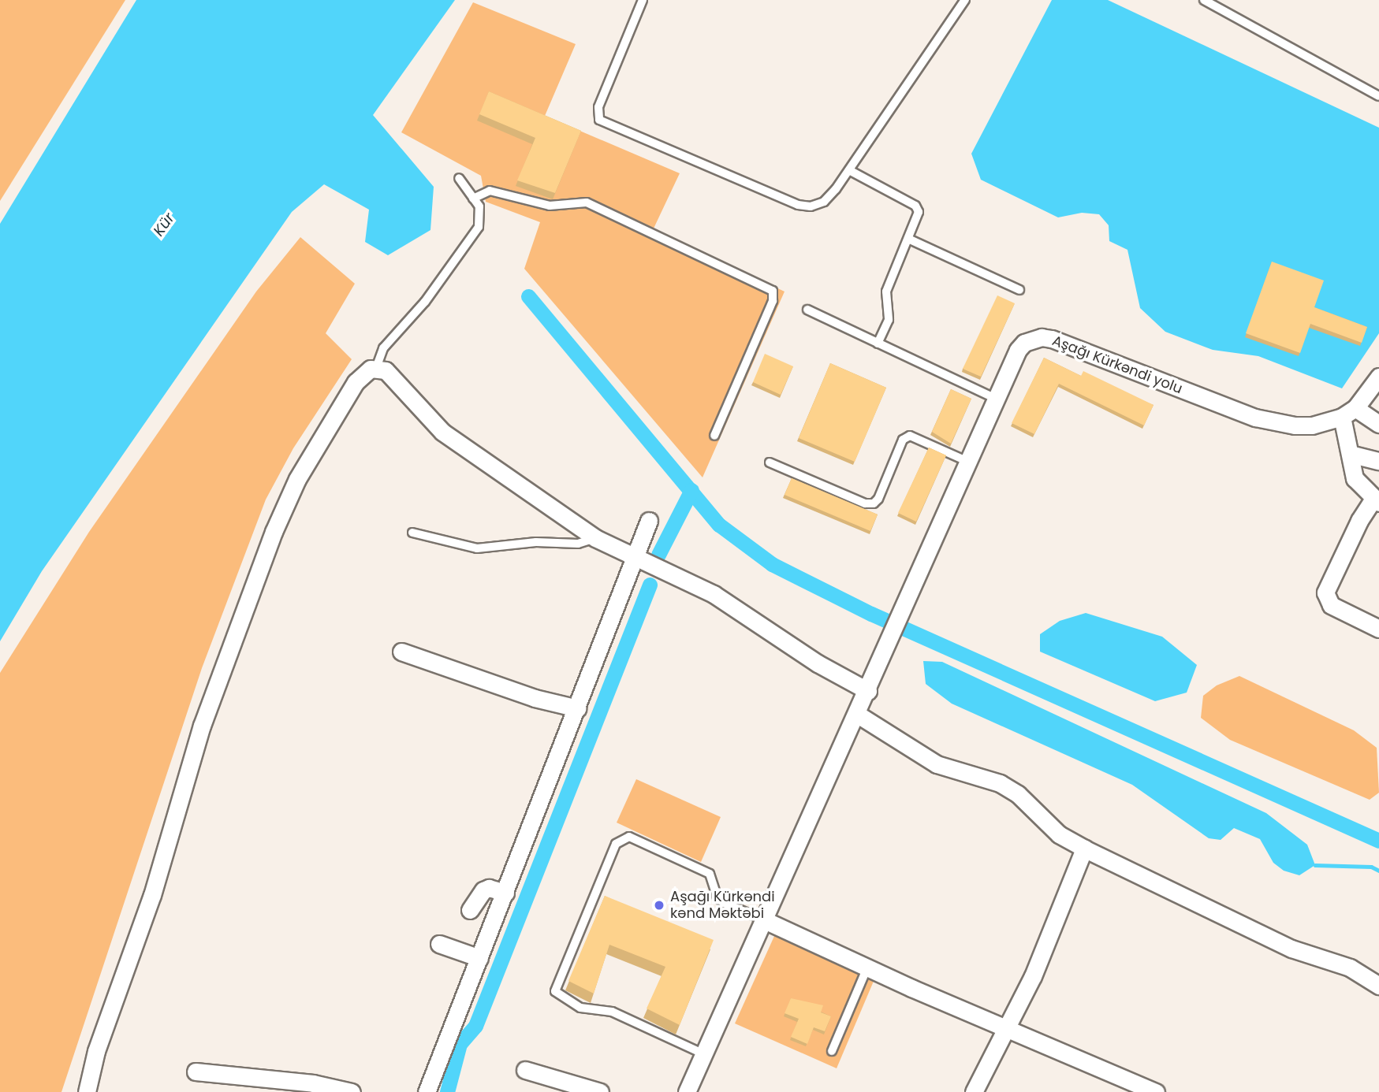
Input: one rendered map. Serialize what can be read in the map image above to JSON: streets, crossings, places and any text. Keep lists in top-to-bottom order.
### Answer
{
  "streets": {
    "street": ["Aşağı Kürkəndi yolu"]
  },
  "water": ["Kür"],
  "places": ["Aşağı Kürkəndi kənd Məktəbi"]
}
